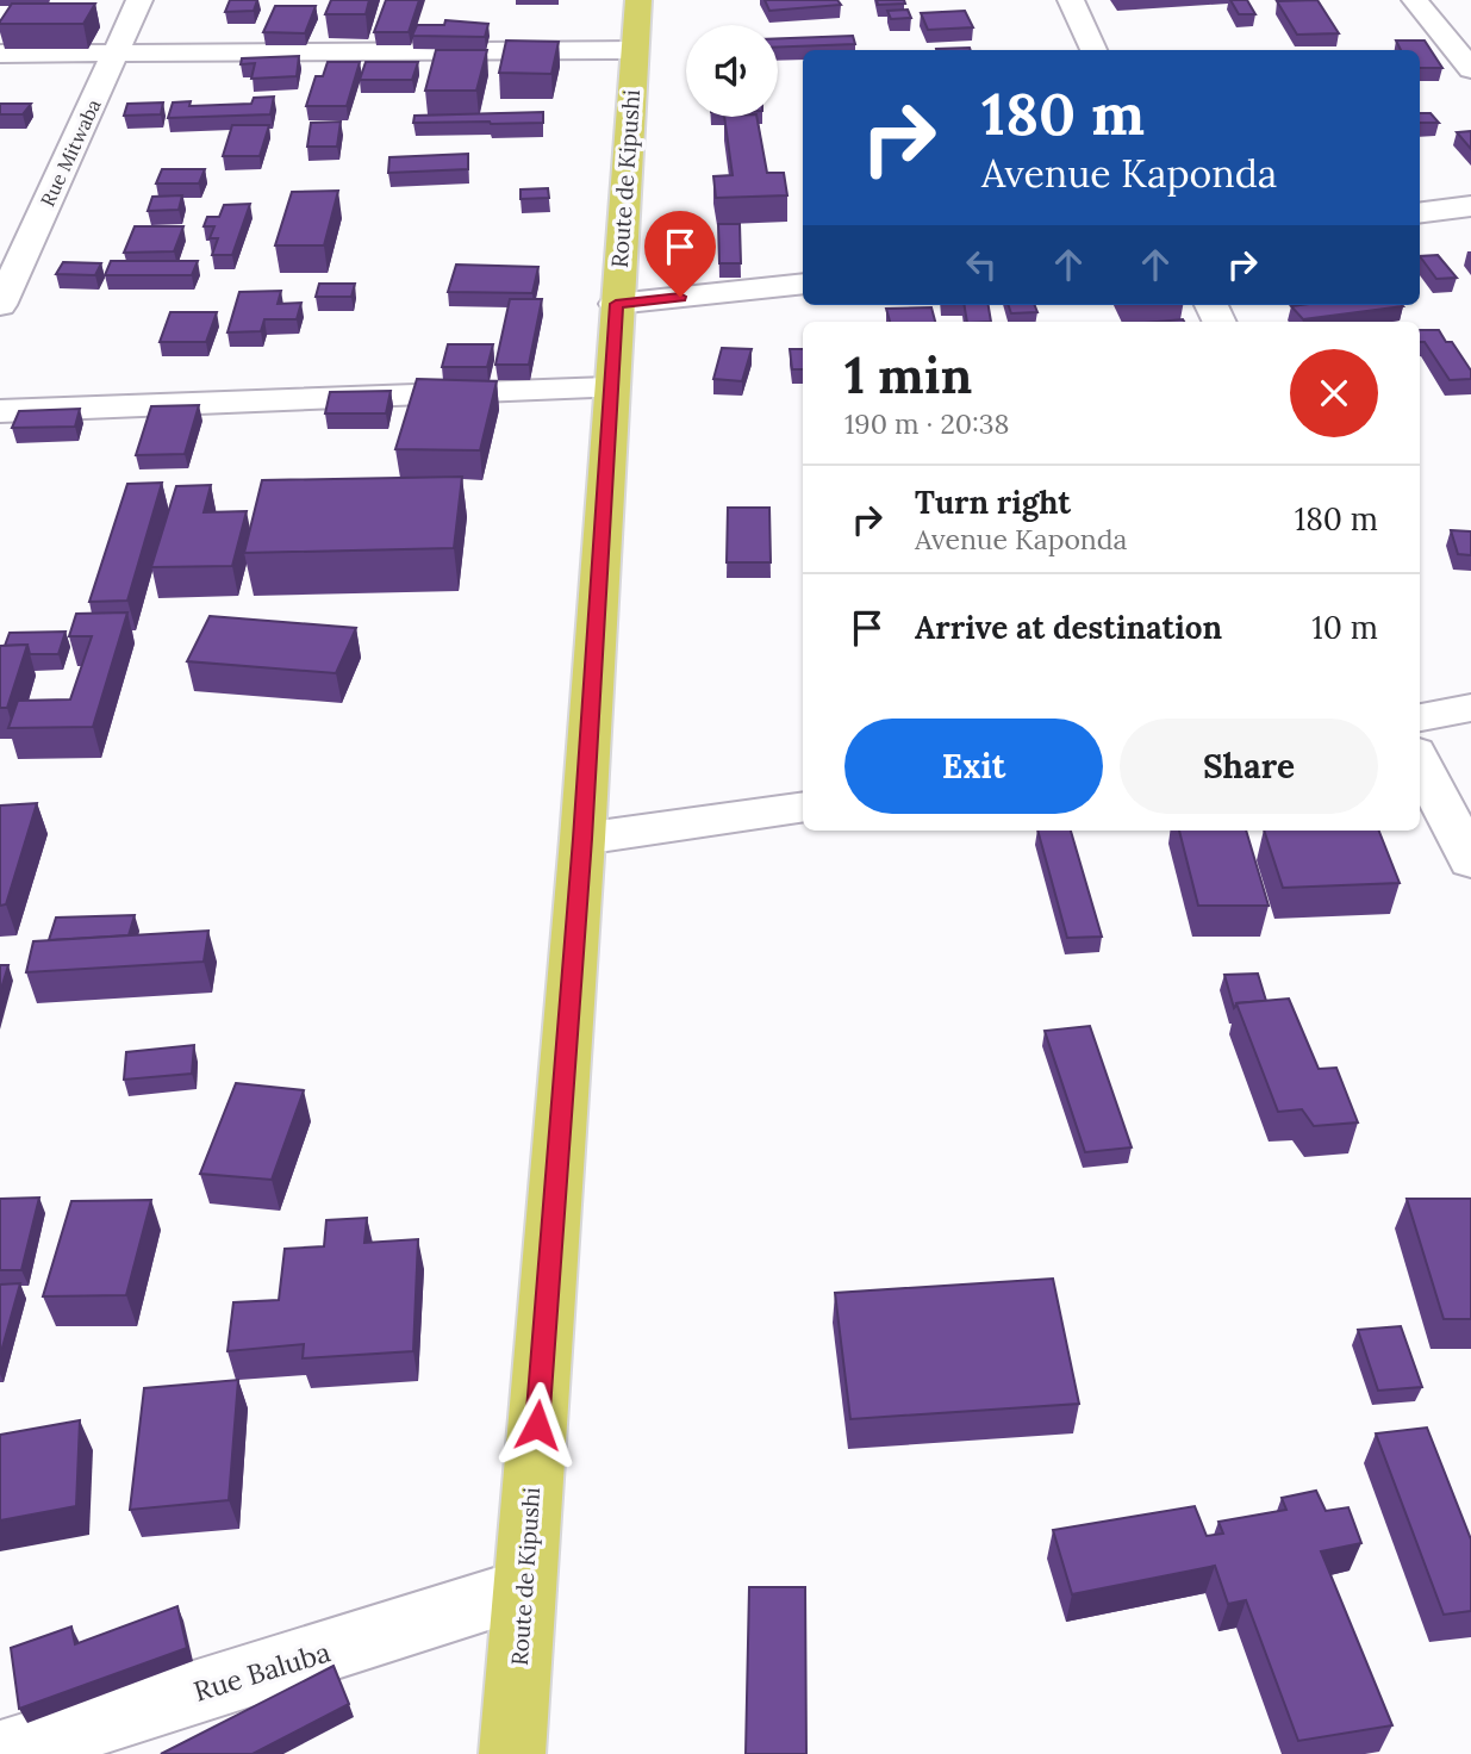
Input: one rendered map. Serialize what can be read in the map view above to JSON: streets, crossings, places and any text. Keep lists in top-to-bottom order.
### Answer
{
  "streets": {
    "highway": ["Route de Kipushi"],
    "street": ["Rue Mitwaba", "Rue Baluba"]
  },
  "crossings": [
    ["Route de Kipushi", "Rue Baluba"]
  ],
  "page": {
    "turn": ["180 m", "Avenue Kaponda"],
    "heading": ["1 min", "190 m · 20:38"],
    "list": [
      {
        "name": "Turn right",
        "note": "Avenue Kaponda",
        "value": "180 m"
      },
      {
        "name": "Arrive at destination",
        "value": "10 m"
      }
    ],
    "buttons": ["Exit", "Share"]
  }
}
